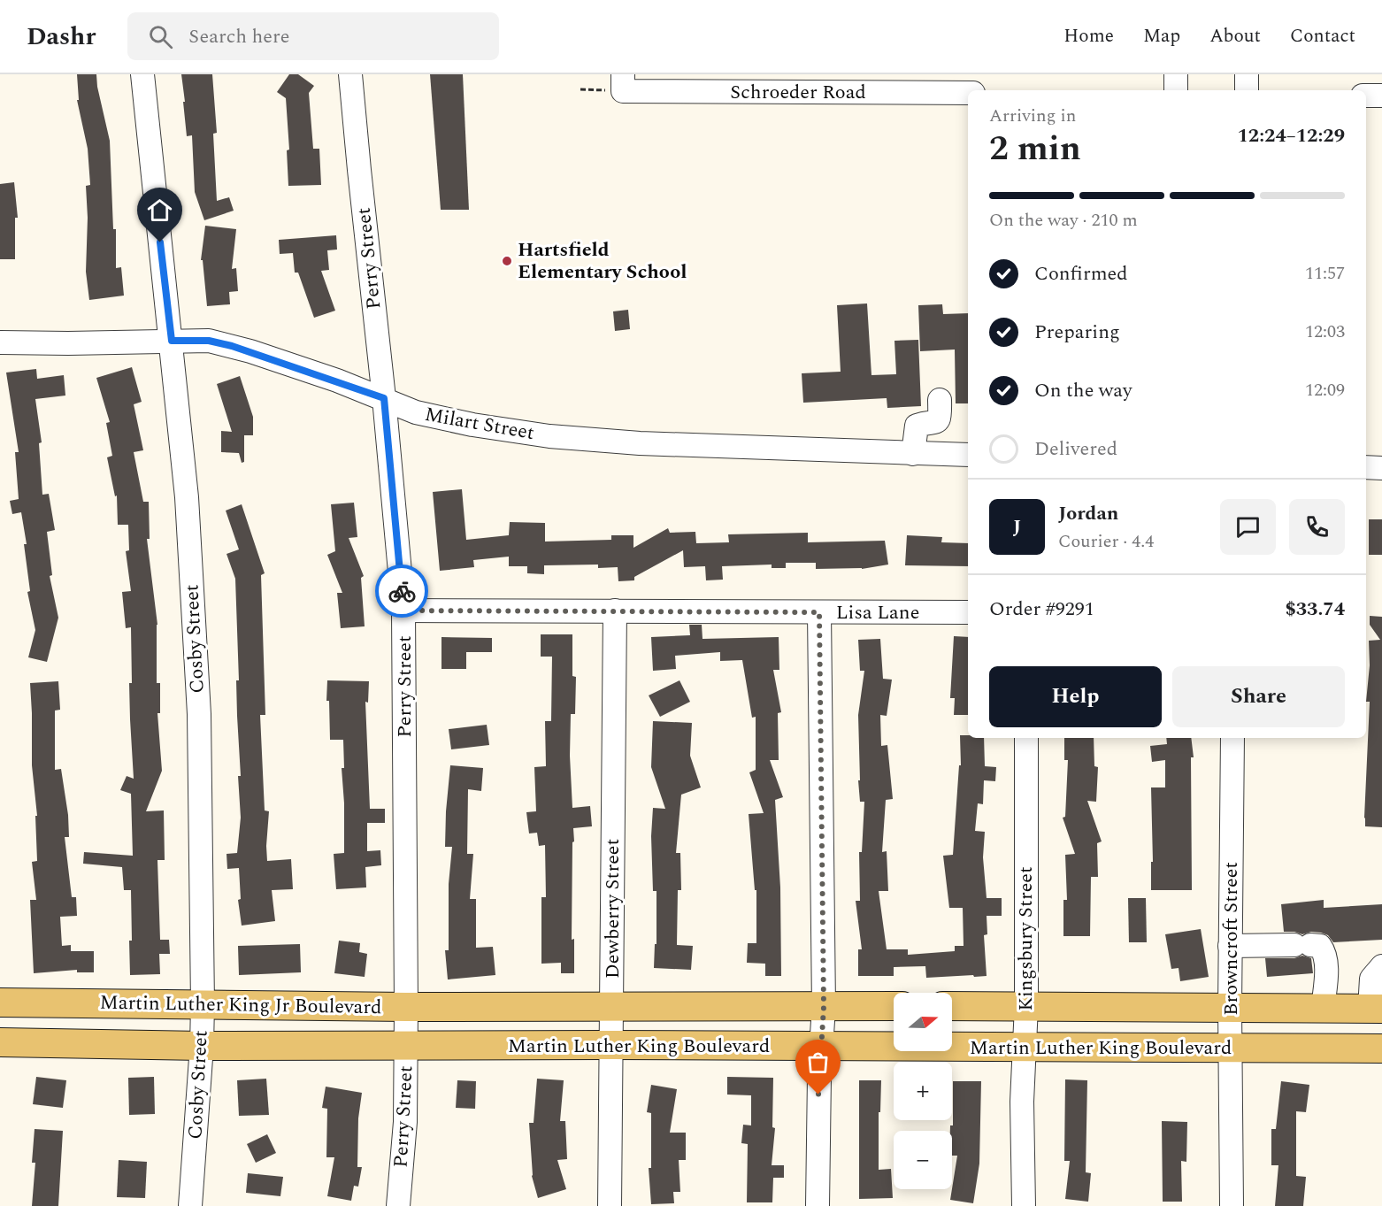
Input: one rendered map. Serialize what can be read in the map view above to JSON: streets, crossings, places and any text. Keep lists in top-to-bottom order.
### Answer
{
  "streets": {
    "main road": ["Martin Luther King Jr Boulevard", "Martin Luther King Boulevard"],
    "street": [
      "Schroeder Road",
      "Perry Street",
      "Milart Street",
      "Lisa Lane",
      "Cosby Street",
      "Dewberry Street",
      "Kingsbury Street",
      "Browncroft Street"
    ]
  },
  "crossings": [
    ["Perry Street", "Milart Street"],
    ["Perry Street", "Lisa Lane"],
    ["Perry Street", "Martin Luther King Jr Boulevard"],
    ["Perry Street", "Martin Luther King Boulevard"],
    ["Milart Street", "Cosby Street"],
    ["Lisa Lane", "Dewberry Street"],
    ["Cosby Street", "Martin Luther King Jr Boulevard"],
    ["Dewberry Street", "Martin Luther King Boulevard"],
    ["Kingsbury Street", "Martin Luther King Boulevard"],
    ["Browncroft Street", "Martin Luther King Boulevard"],
    ["Martin Luther King Jr Boulevard", "Martin Luther King Boulevard"]
  ],
  "places": ["Hartsfield Elementary School"],
  "north": "right",
  "page": {
    "header": "Dashr",
    "search": "Search here",
    "nav": [
      "Home",
      "Map",
      "About",
      "Contact"
    ],
    "heading": ["2 min", "Arriving in", "12:24–12:29"],
    "panel": [
      "Jordan",
      "Courier · 4.4",
      "Order #9291",
      "$33.74"
    ],
    "bar": "On the way · 210 m",
    "list": [
      ["Confirmed", "11:57"],
      ["Preparing", "12:03"],
      ["On the way", "12:09"],
      "Delivered"
    ],
    "round": "J",
    "buttons": ["Help", "Share"],
    "map_buttons": ["+", "−"]
  }
}
